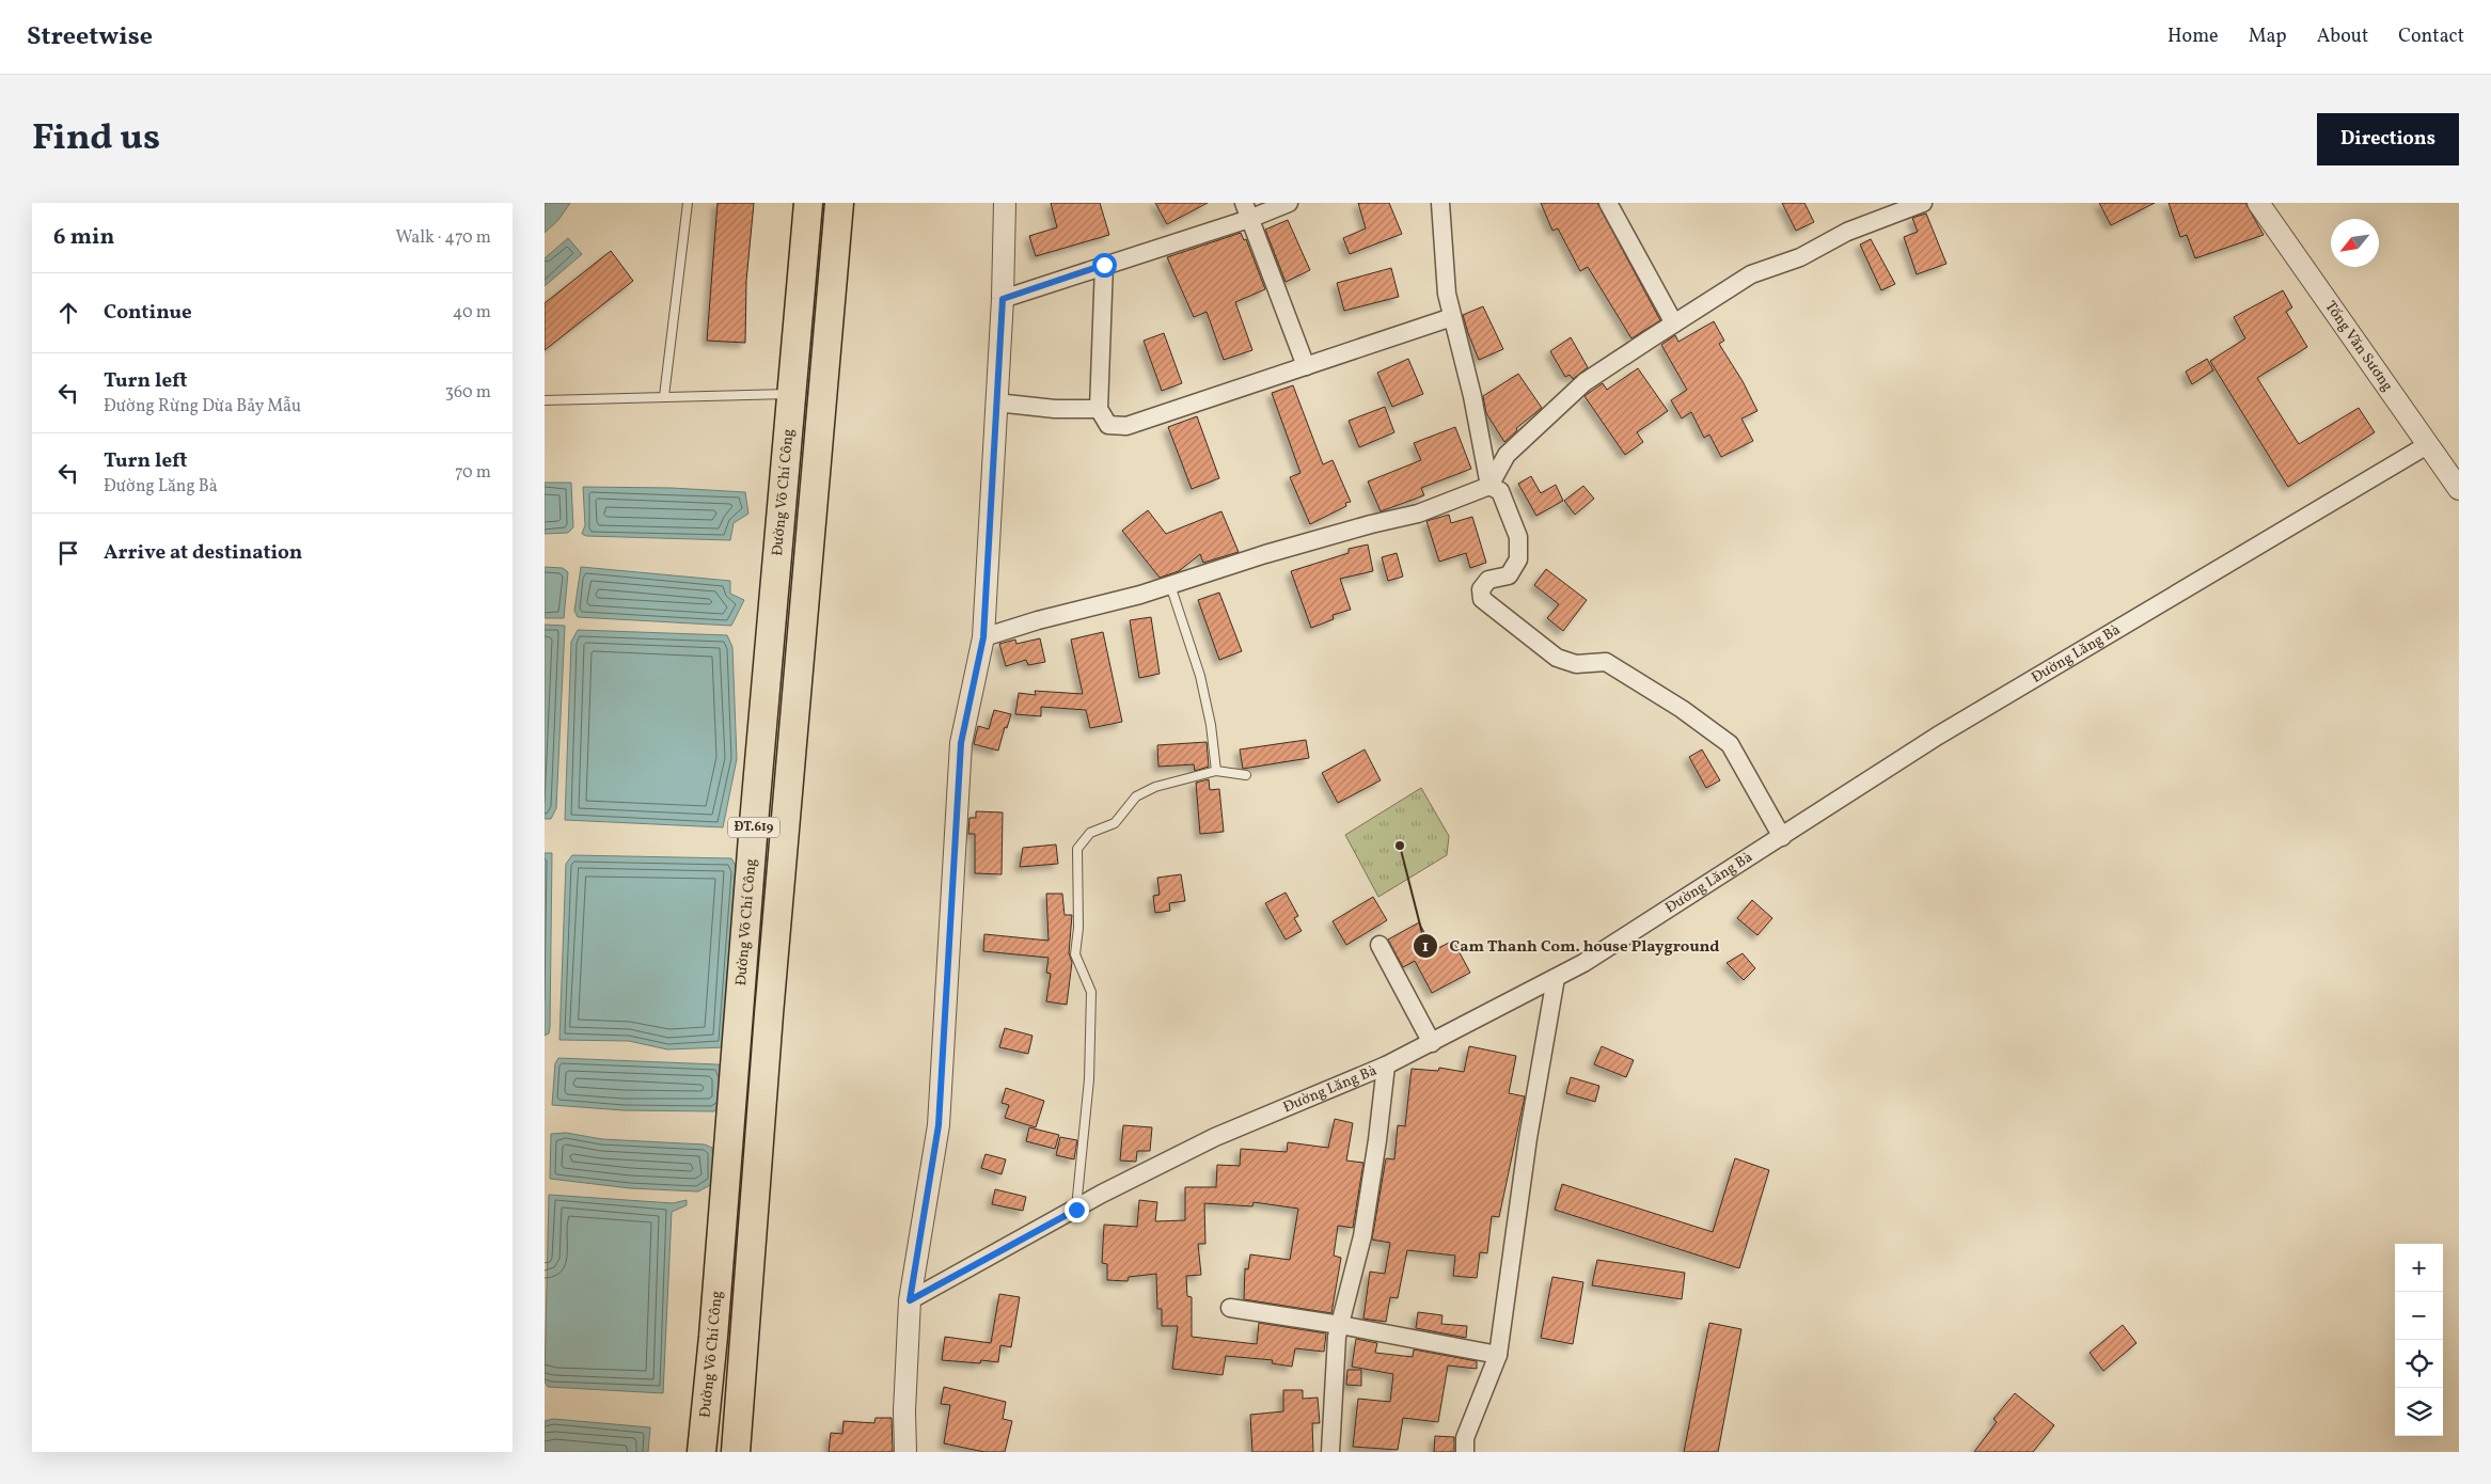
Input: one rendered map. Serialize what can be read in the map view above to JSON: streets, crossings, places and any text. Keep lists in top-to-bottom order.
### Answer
{
  "streets": {
    "main road": ["Đường Võ Chí Công", "ĐT.619"],
    "street": ["Tống Văn Sương", "Đường Lăng Bà"]
  },
  "crossings": [
    ["Tống Văn Sương", "Đường Lăng Bà"]
  ],
  "places": ["Cam Thanh Com. house Playground"],
  "north": "bottom left",
  "page": {
    "header": "Streetwise",
    "nav": [
      "Home",
      "Map",
      "About",
      "Contact"
    ],
    "title": "Find us",
    "buttons": "Directions",
    "heading": ["6 min", "Walk · 470 m"],
    "list": [
      ["Continue", "40 m"],
      ["Turn left", "Đường Rừng Dừa Bảy Mẫu", "360 m"],
      ["Turn left", "Đường Lăng Bà", "70 m"],
      "Arrive at destination"
    ],
    "map_buttons": ["+", "−"]
  }
}
